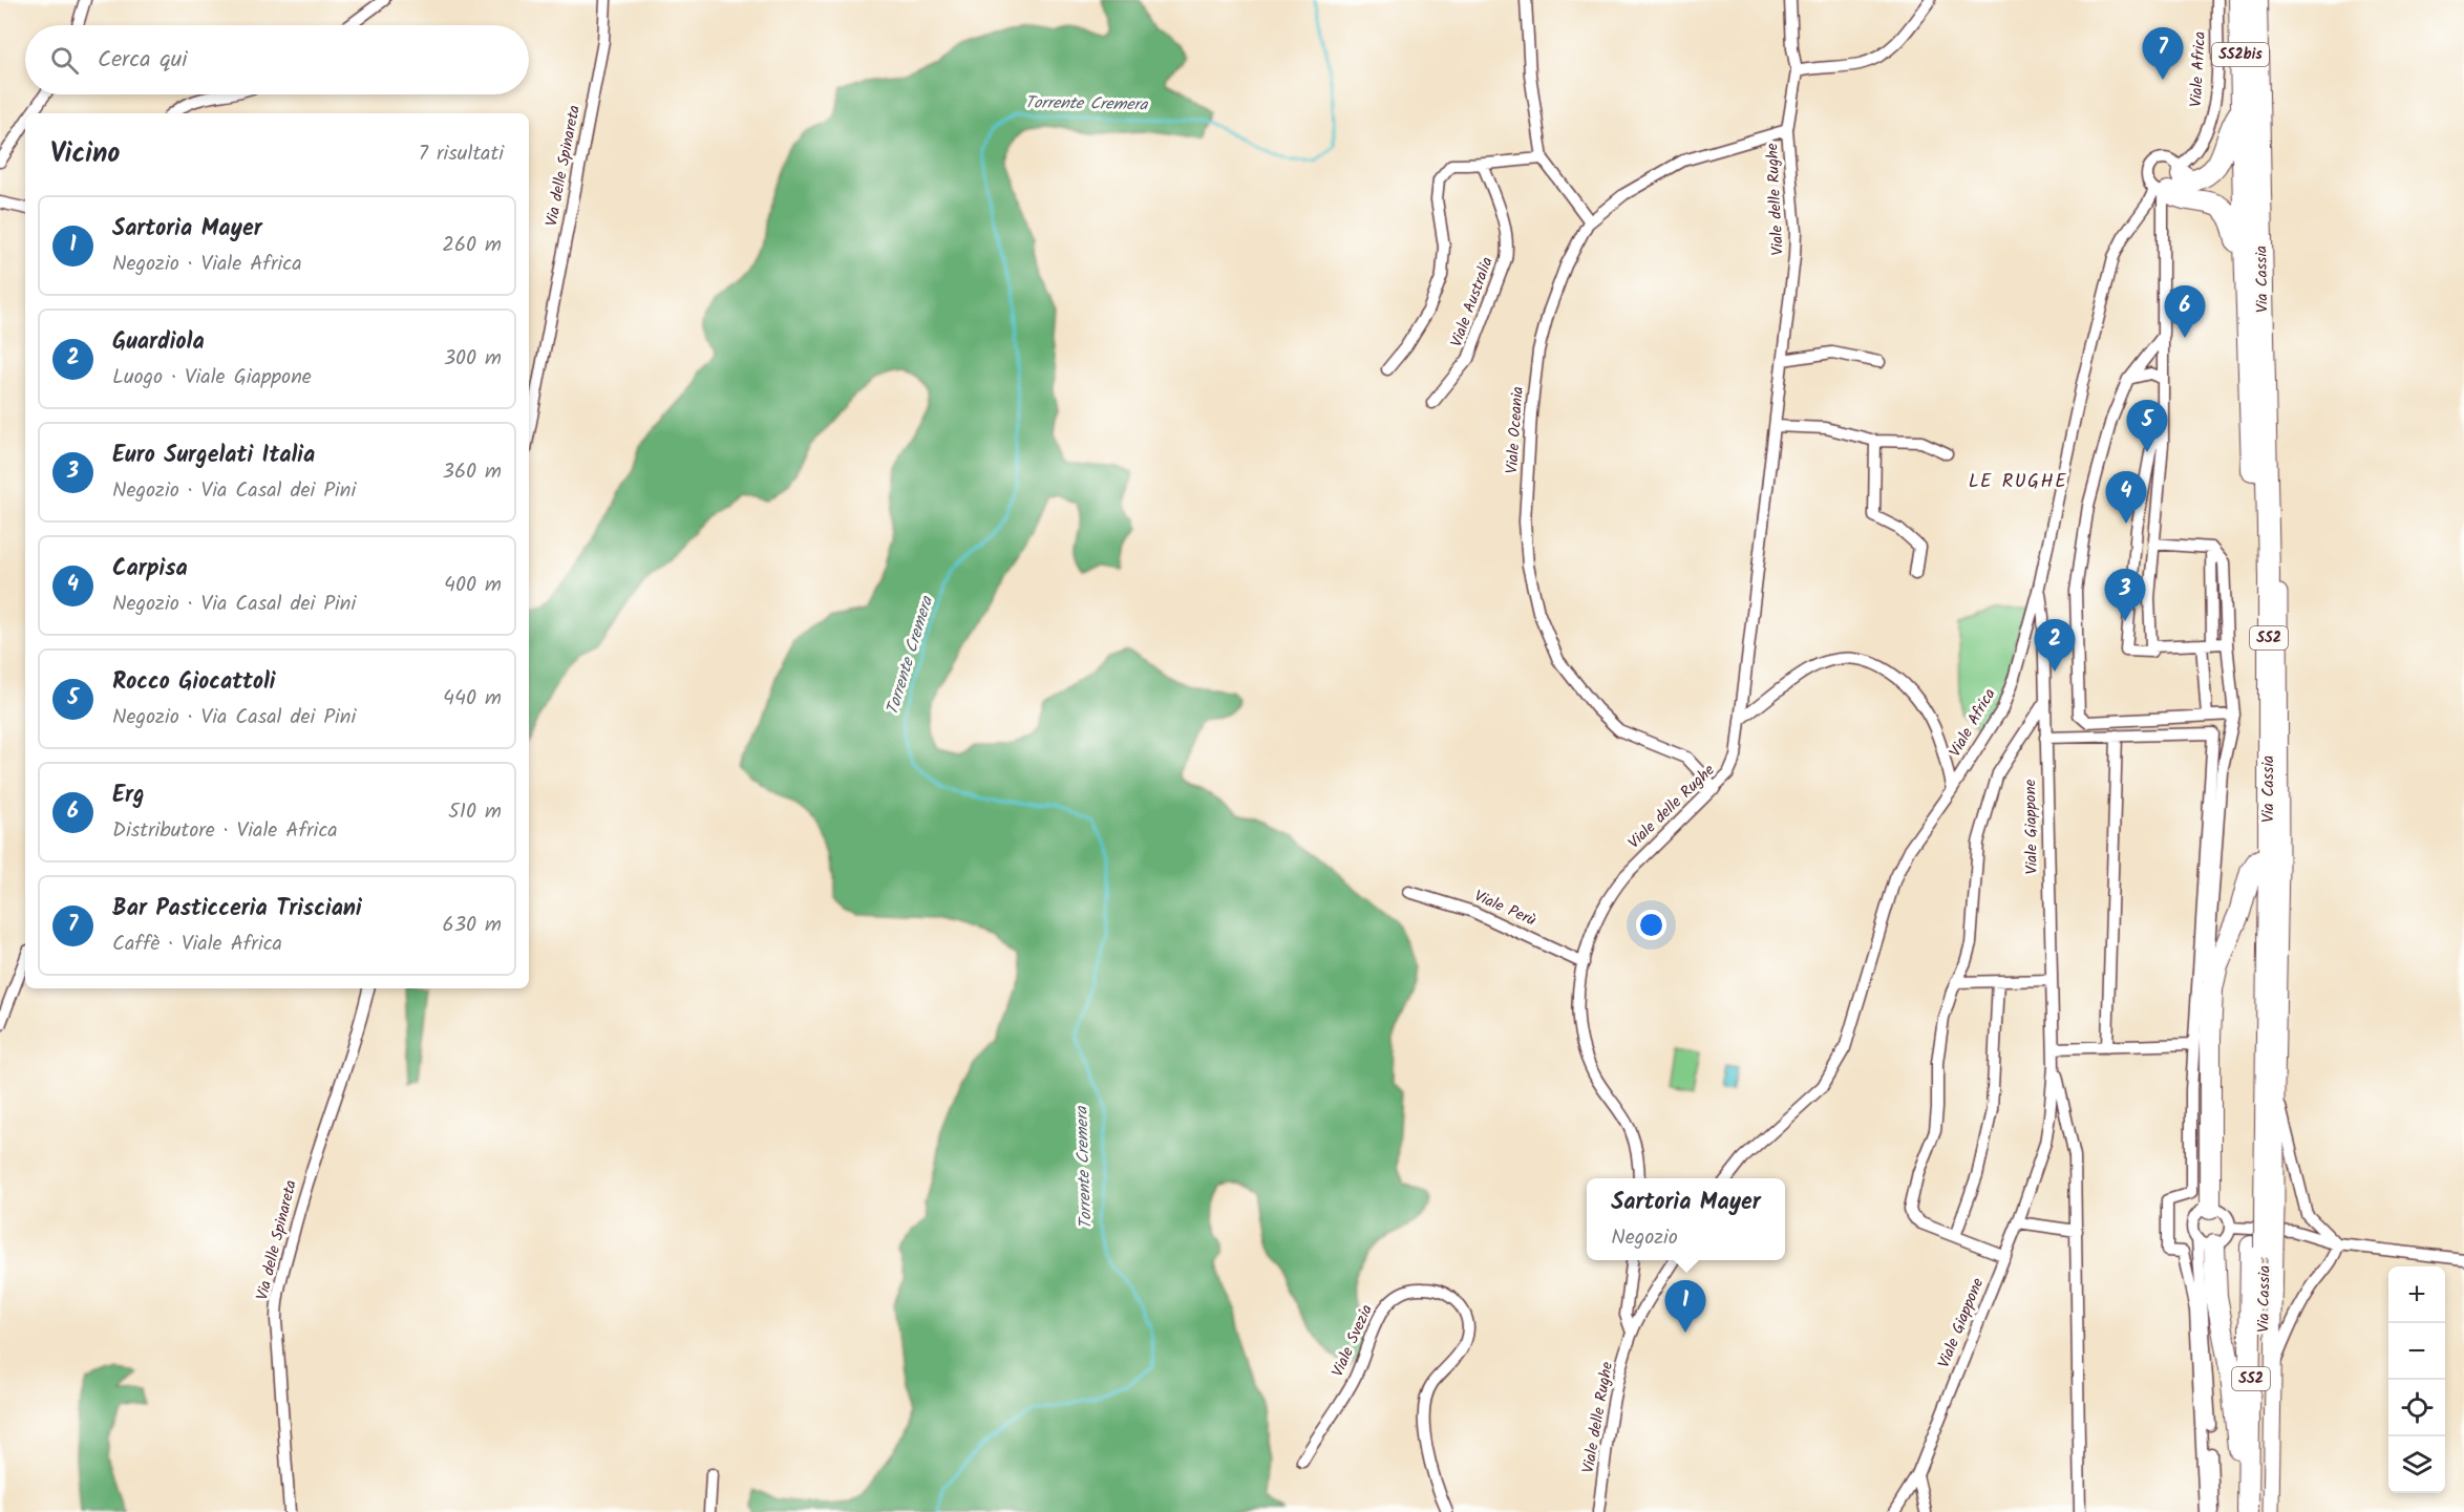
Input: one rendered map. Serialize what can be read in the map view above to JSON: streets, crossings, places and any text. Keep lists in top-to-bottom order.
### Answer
{
  "streets": {
    "highway": ["SS2bis", "Via Cassia", "SS2"],
    "street": [
      "Viale Africa",
      "Via delle Spinareta",
      "Viale delle Rughe",
      "Viale Australia",
      "Viale Oceania",
      "Viale Giappone",
      "Viale Perù",
      "Viale Svezia"
    ]
  },
  "crossings": [
    ["SS2bis", "Via Cassia"],
    ["Viale Africa", "Viale Giappone"],
    ["Viale delle Rughe", "Viale Oceania"],
    ["Viale delle Rughe", "Viale Perù"]
  ],
  "districts": ["LE RUGHE"],
  "water": ["Torrente Cremera"],
  "page": {
    "search": "Cerca qui",
    "pins": [
      "7",
      "6",
      "5",
      "4",
      "3",
      "2",
      "1"
    ],
    "heading": ["Vicino", "7 risultati"],
    "list": [
      {
        "mark": "1",
        "name": "Sartoria Mayer",
        "note": "Negozio · Viale Africa",
        "value": "260 m"
      },
      {
        "mark": "2",
        "name": "Guardiola",
        "note": "Luogo · Viale Giappone",
        "value": "300 m"
      },
      {
        "mark": "3",
        "name": "Euro Surgelati Italia",
        "note": "Negozio · Via Casal dei Pini",
        "value": "360 m"
      },
      {
        "mark": "4",
        "name": "Carpisa",
        "note": "Negozio · Via Casal dei Pini",
        "value": "400 m"
      },
      {
        "mark": "5",
        "name": "Rocco Giocattoli",
        "note": "Negozio · Via Casal dei Pini",
        "value": "440 m"
      },
      {
        "mark": "6",
        "name": "Erg",
        "note": "Distributore · Viale Africa",
        "value": "510 m"
      },
      {
        "mark": "7",
        "name": "Bar Pasticceria Trisciani",
        "note": "Caffè · Viale Africa",
        "value": "630 m"
      }
    ],
    "popup": ["Sartoria Mayer", "Negozio"],
    "map_buttons": ["+", "−"]
  }
}
